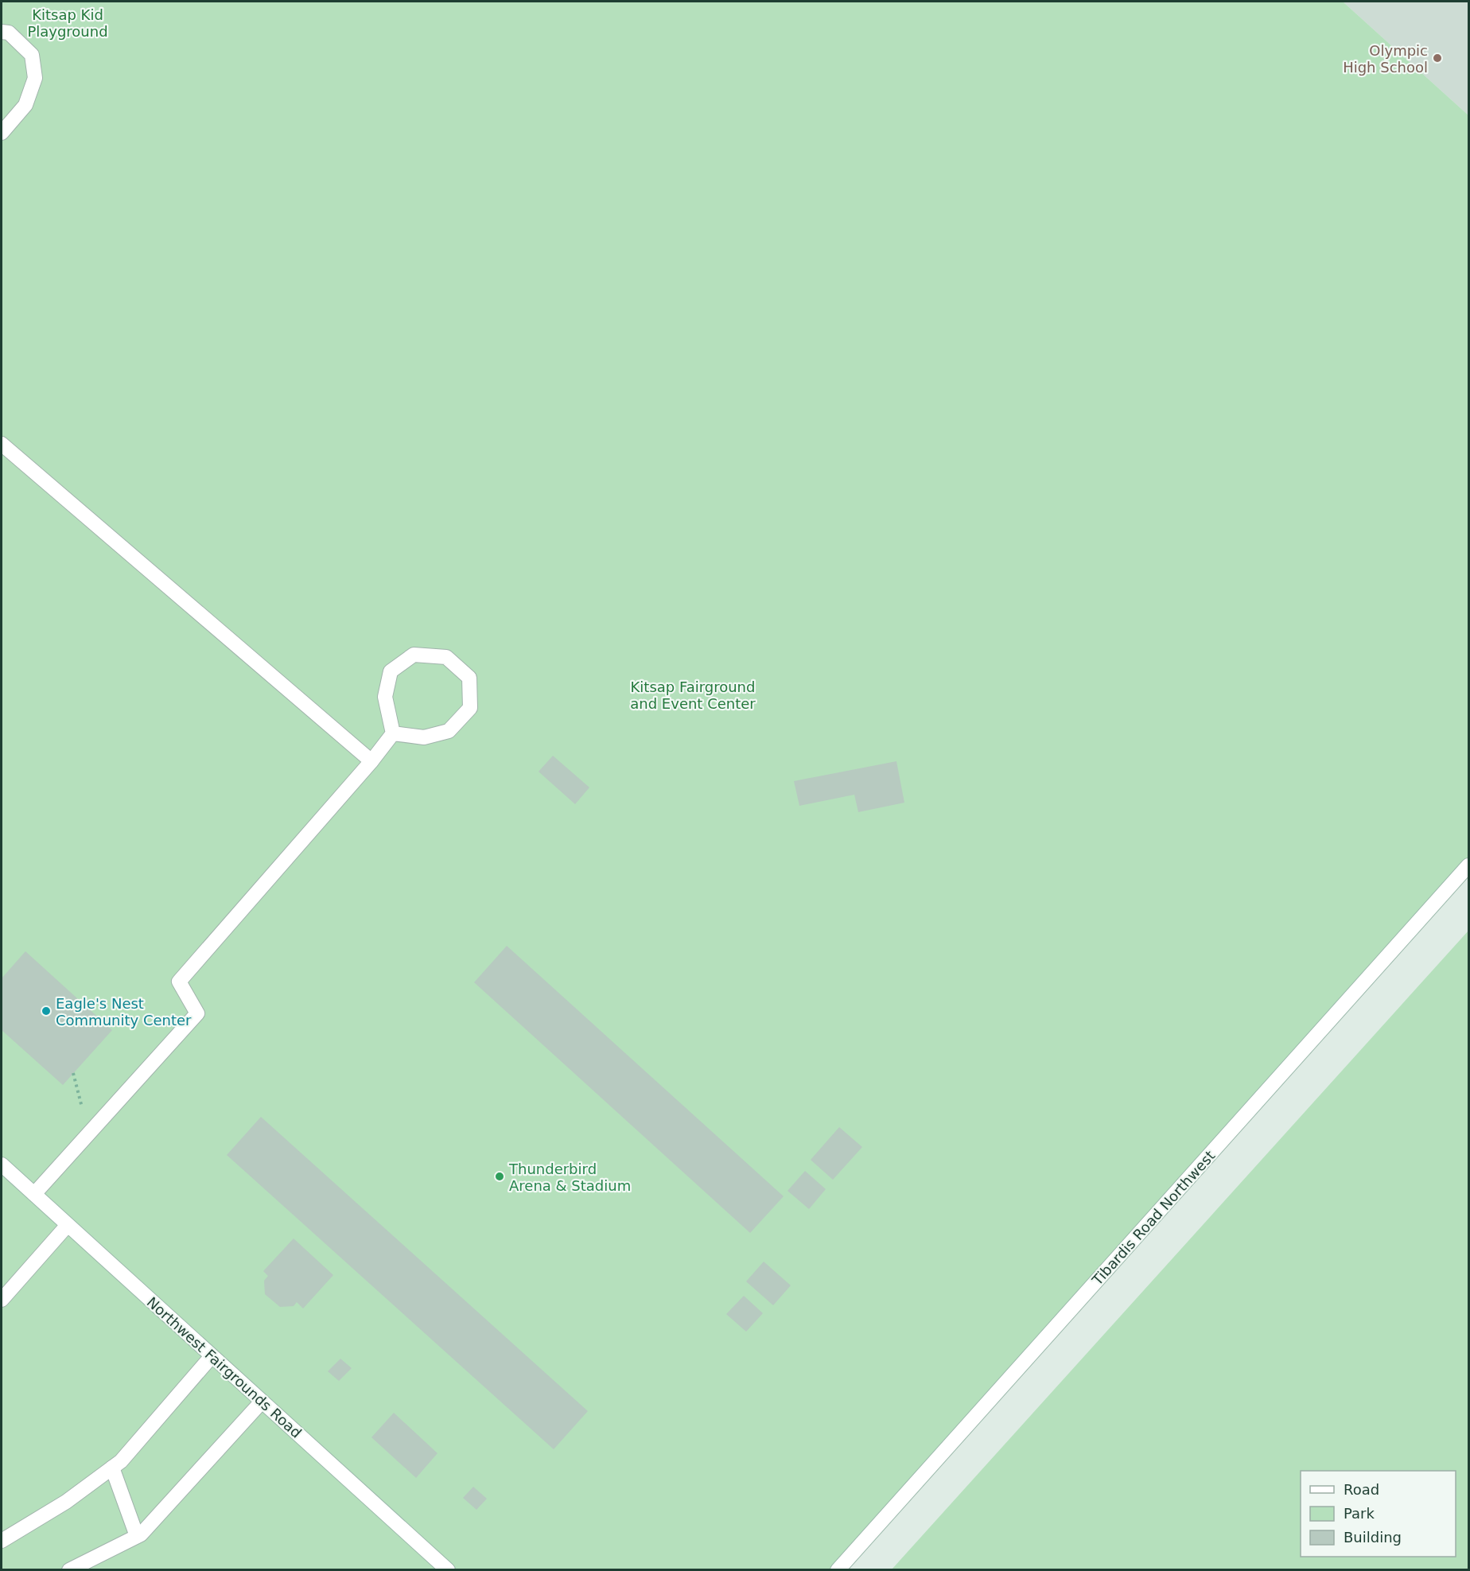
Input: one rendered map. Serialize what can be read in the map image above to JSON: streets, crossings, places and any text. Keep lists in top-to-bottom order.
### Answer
{
  "streets": {
    "street": ["Tibardis Road Northwest", "Northwest Fairgrounds Road"]
  },
  "parks": ["Kitsap Kid Playground", "Kitsap Fairground and Event Center"],
  "places": ["Olympic High School", "Eagle's Nest Community Center", "Thunderbird Arena & Stadium"],
  "legend": ["Road", "Park", "Building"]
}
